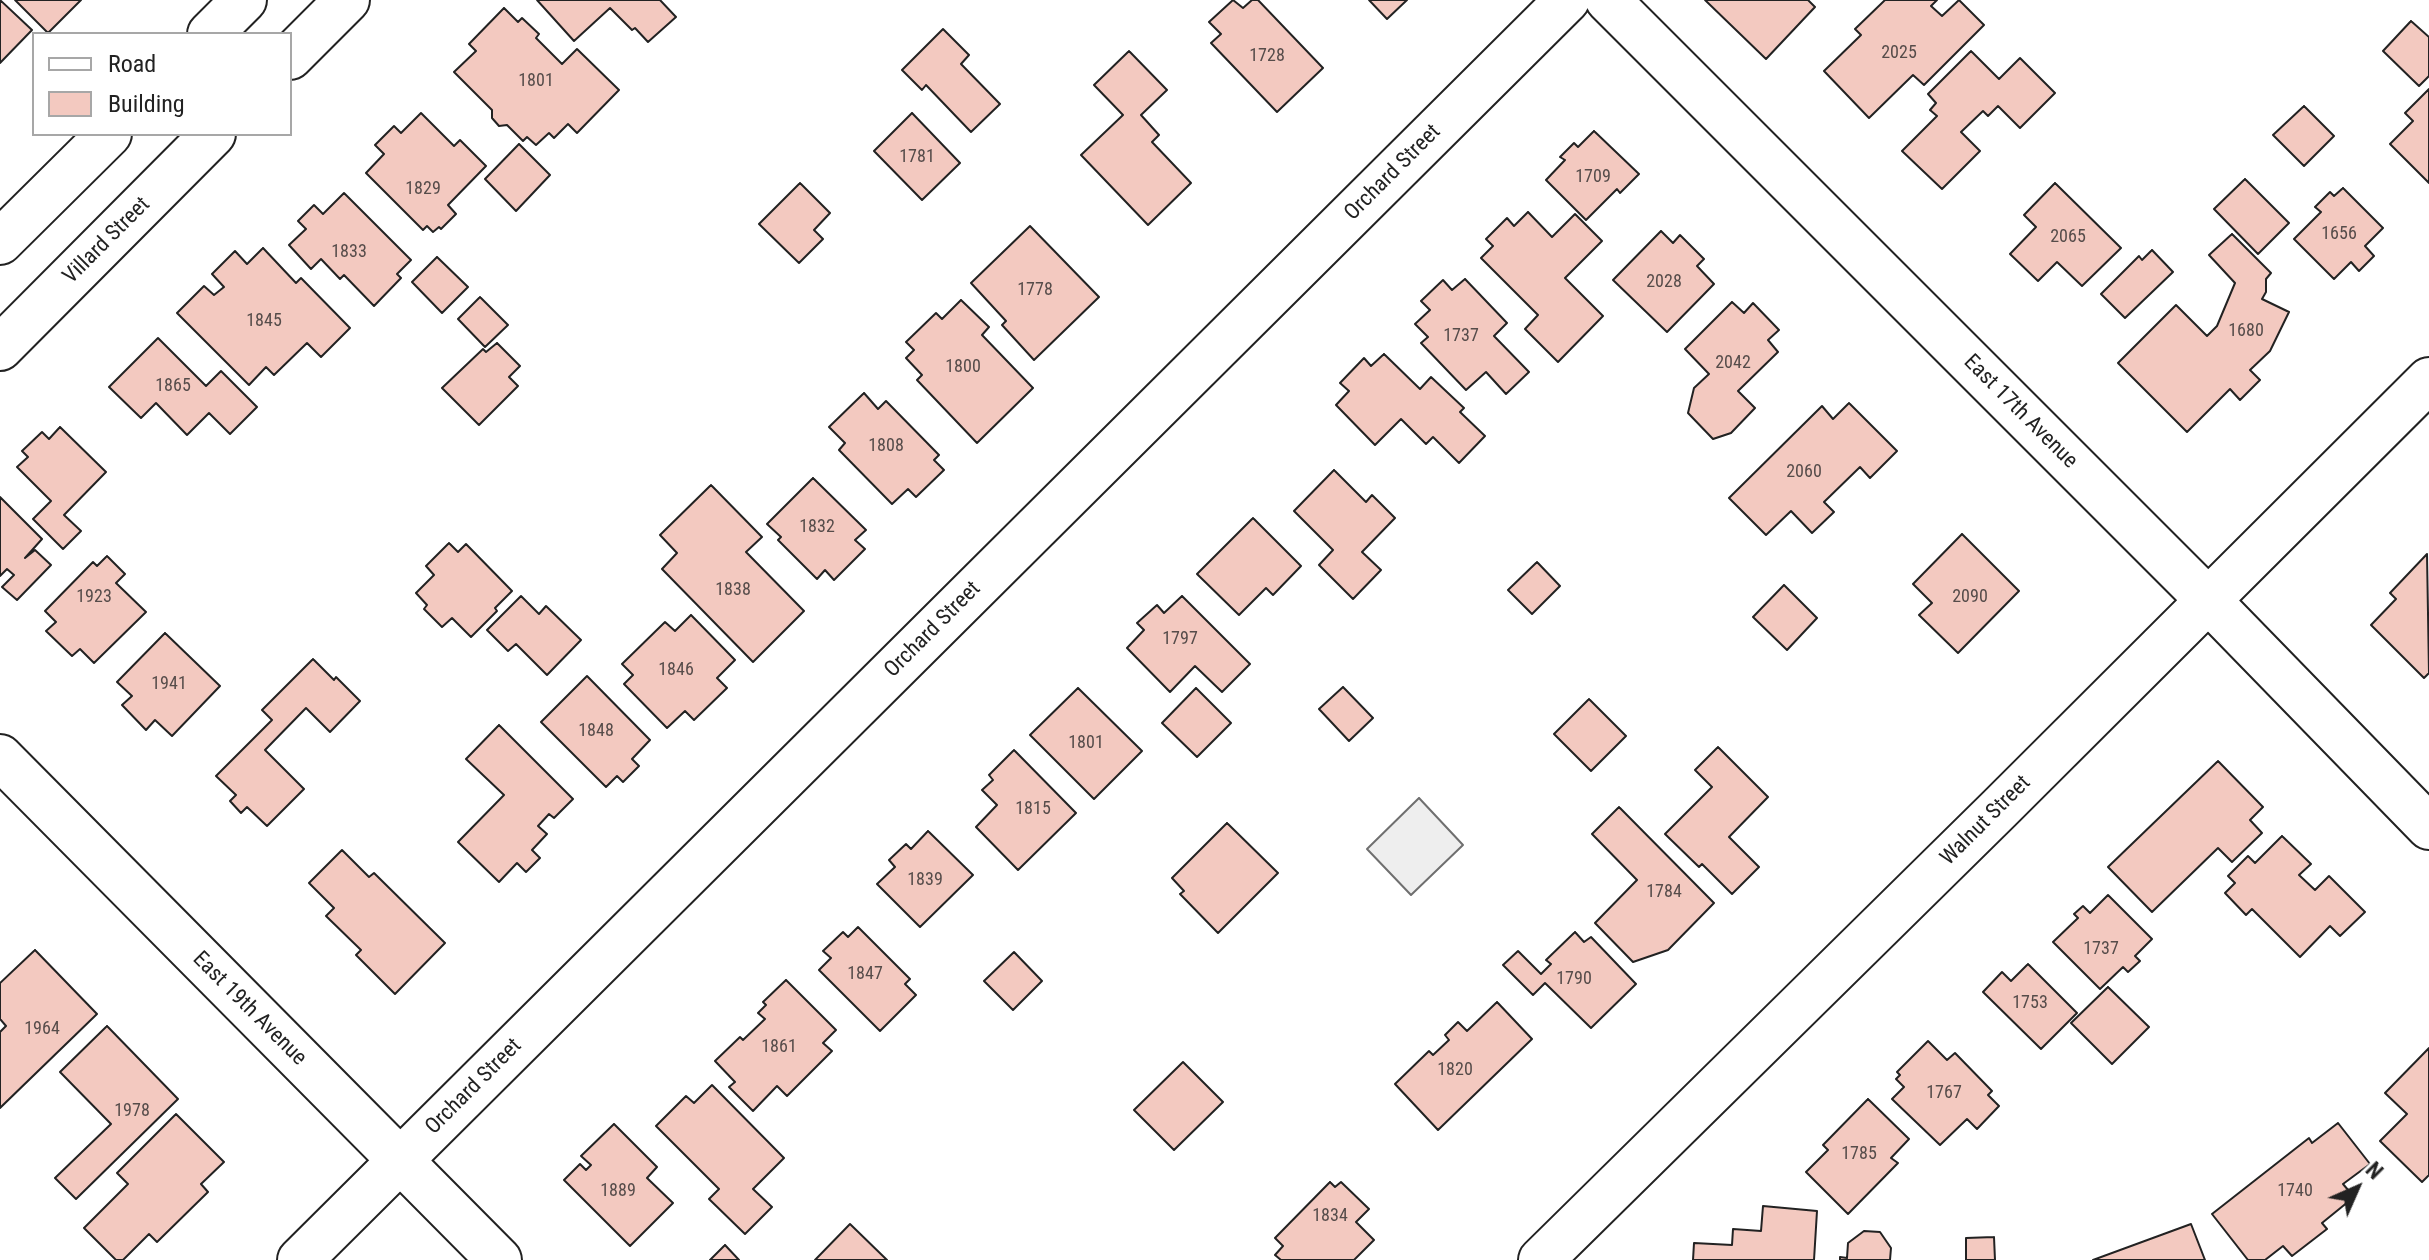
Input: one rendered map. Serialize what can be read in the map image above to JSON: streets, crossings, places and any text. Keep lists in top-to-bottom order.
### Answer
{
  "streets": {
    "street": [
      "Orchard Street",
      "Villard Street",
      "East 17th Avenue",
      "Walnut Street",
      "East 19th Avenue"
    ]
  },
  "crossings": [
    ["Orchard Street", "East 19th Avenue"],
    ["East 17th Avenue", "Walnut Street"]
  ],
  "house_numbers": [
    "2025",
    "1728",
    "1801",
    "1781",
    "1709",
    "1829",
    "1656",
    "2065",
    "1833",
    "2028",
    "1778",
    "1845",
    "1680",
    "1737",
    "2042",
    "1800",
    "1865",
    "1808",
    "2060",
    "1832",
    "1838",
    "1923",
    "2090",
    "1797",
    "1846",
    "1941",
    "1848",
    "1801",
    "1815",
    "1839",
    "1784",
    "1737",
    "1847",
    "1790",
    "1753",
    "1964",
    "1861",
    "1820",
    "1767",
    "1978",
    "1785",
    "1889",
    "1740",
    "1834"
  ],
  "legend": ["Road", "Building"],
  "north": "top right"
}
